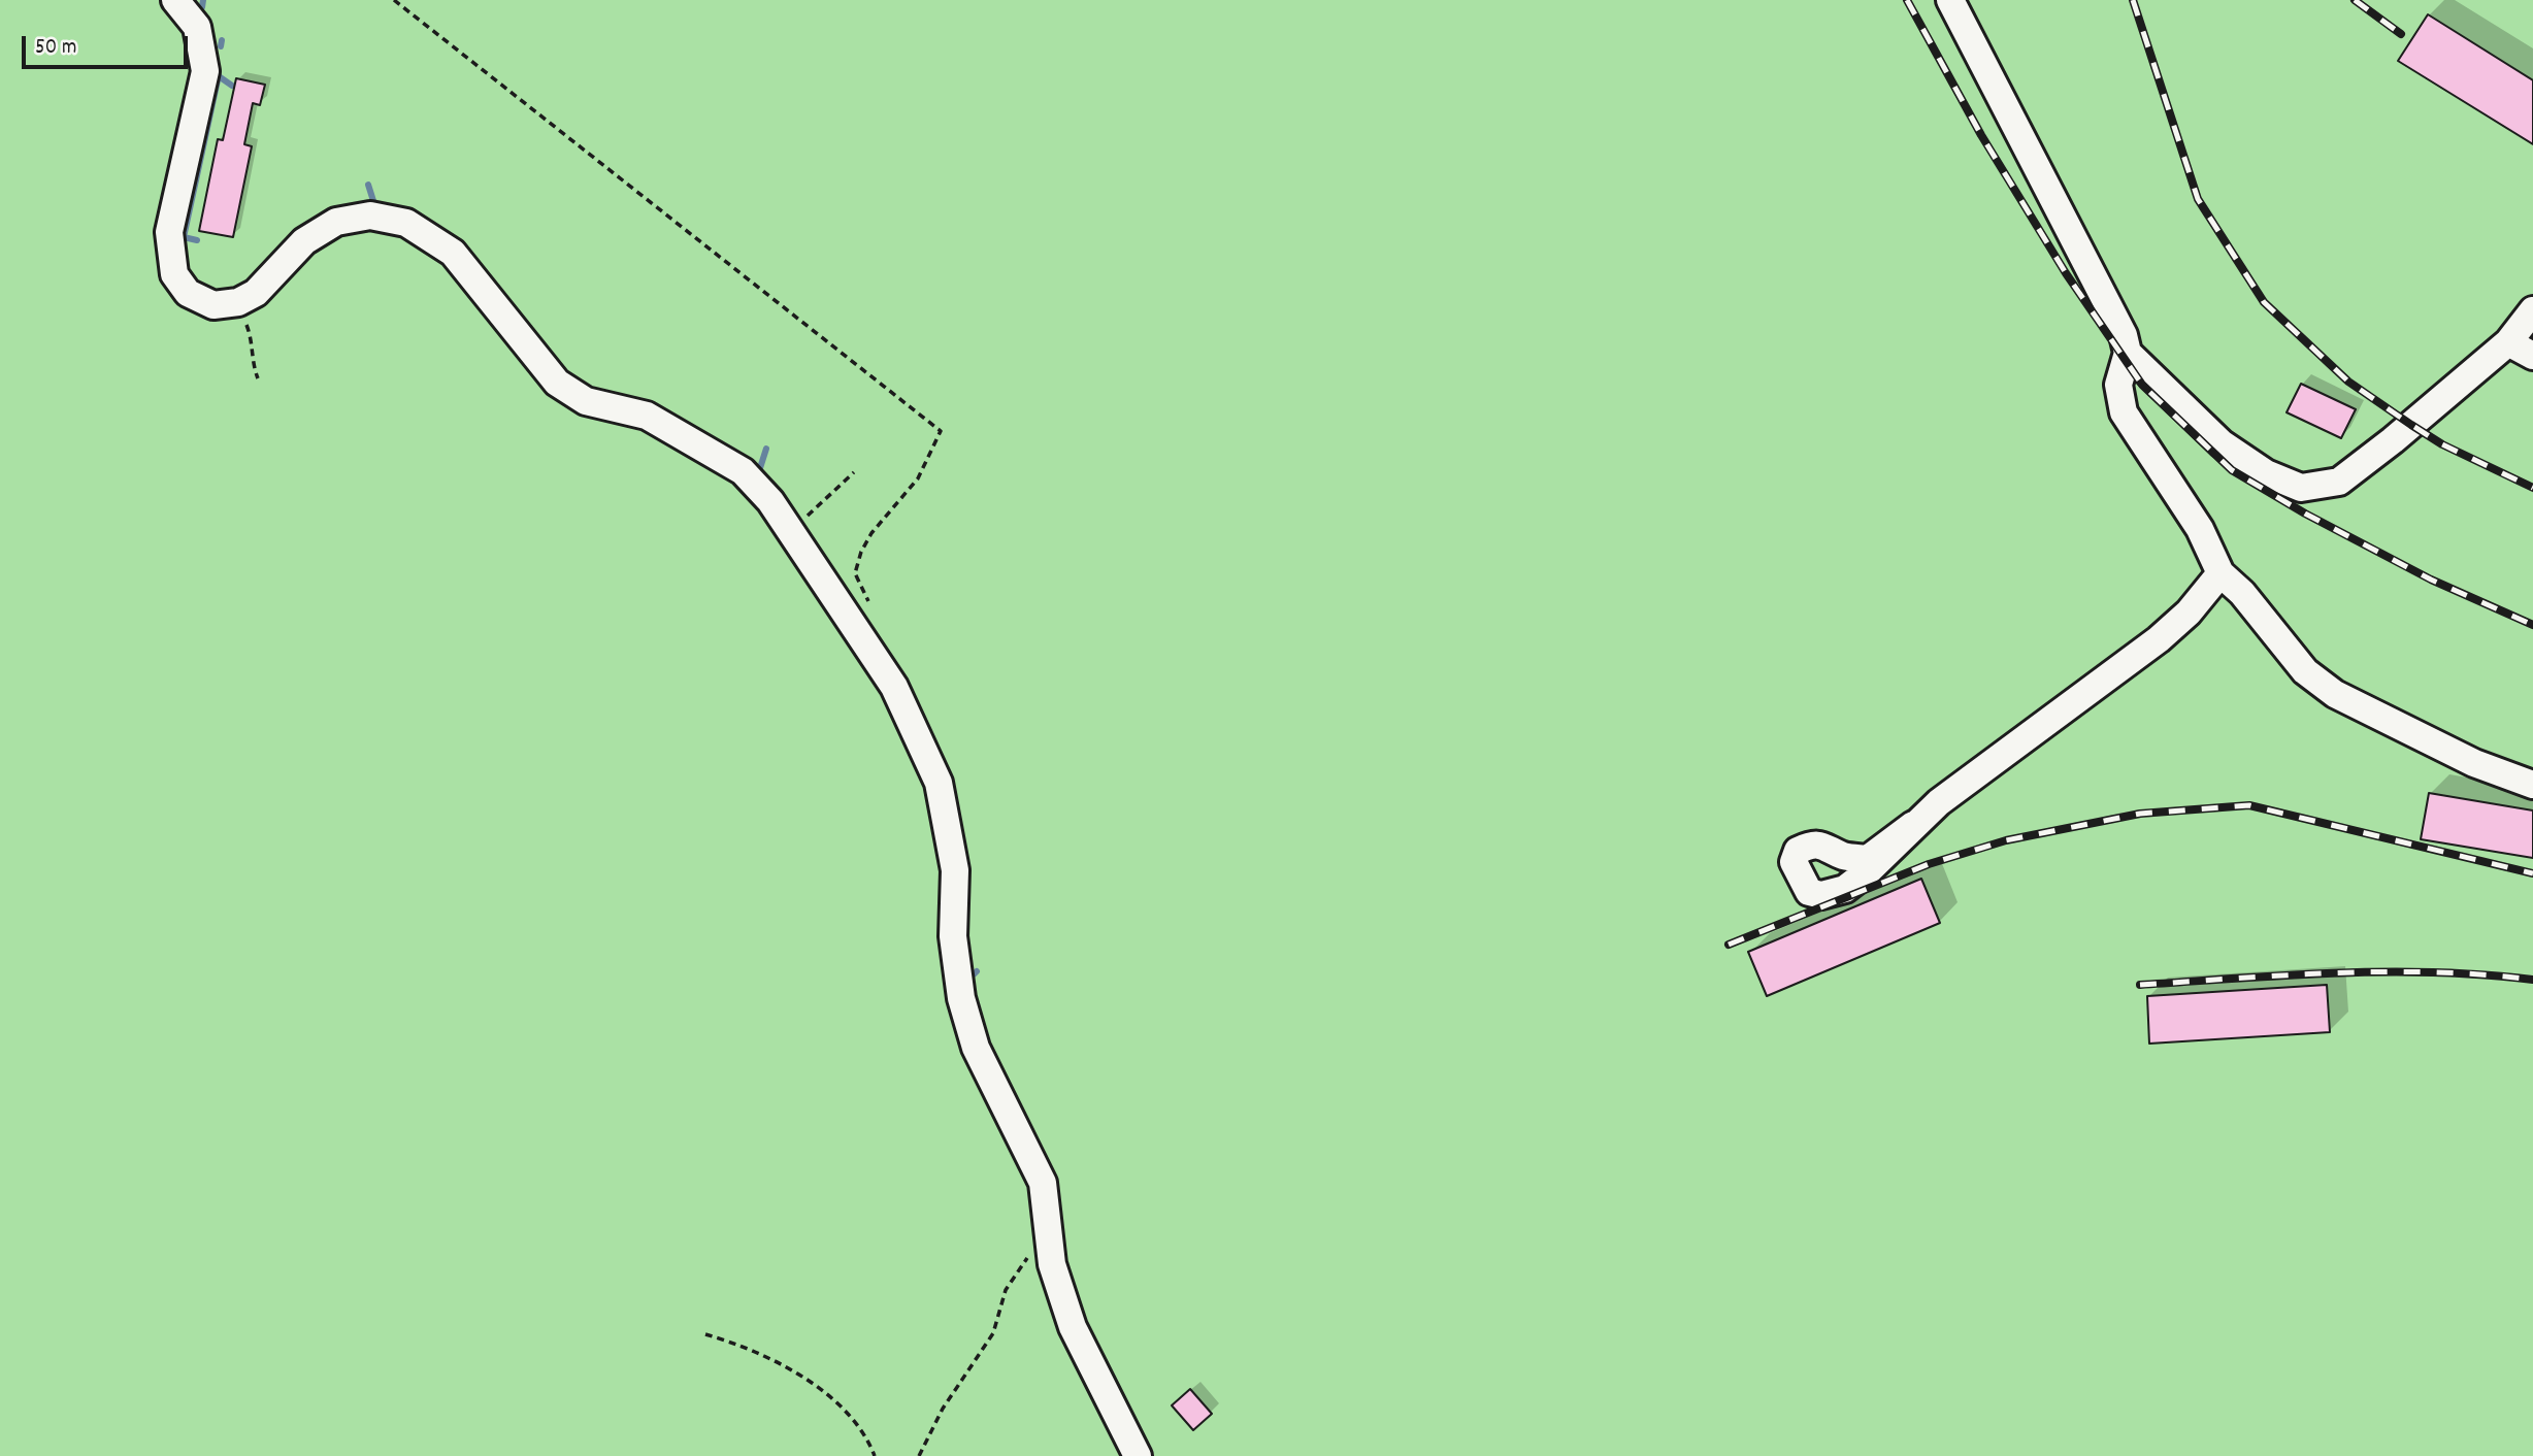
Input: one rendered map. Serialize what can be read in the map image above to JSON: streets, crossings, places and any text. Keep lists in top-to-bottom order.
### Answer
{
  "scale_bar": "50 m"
}
